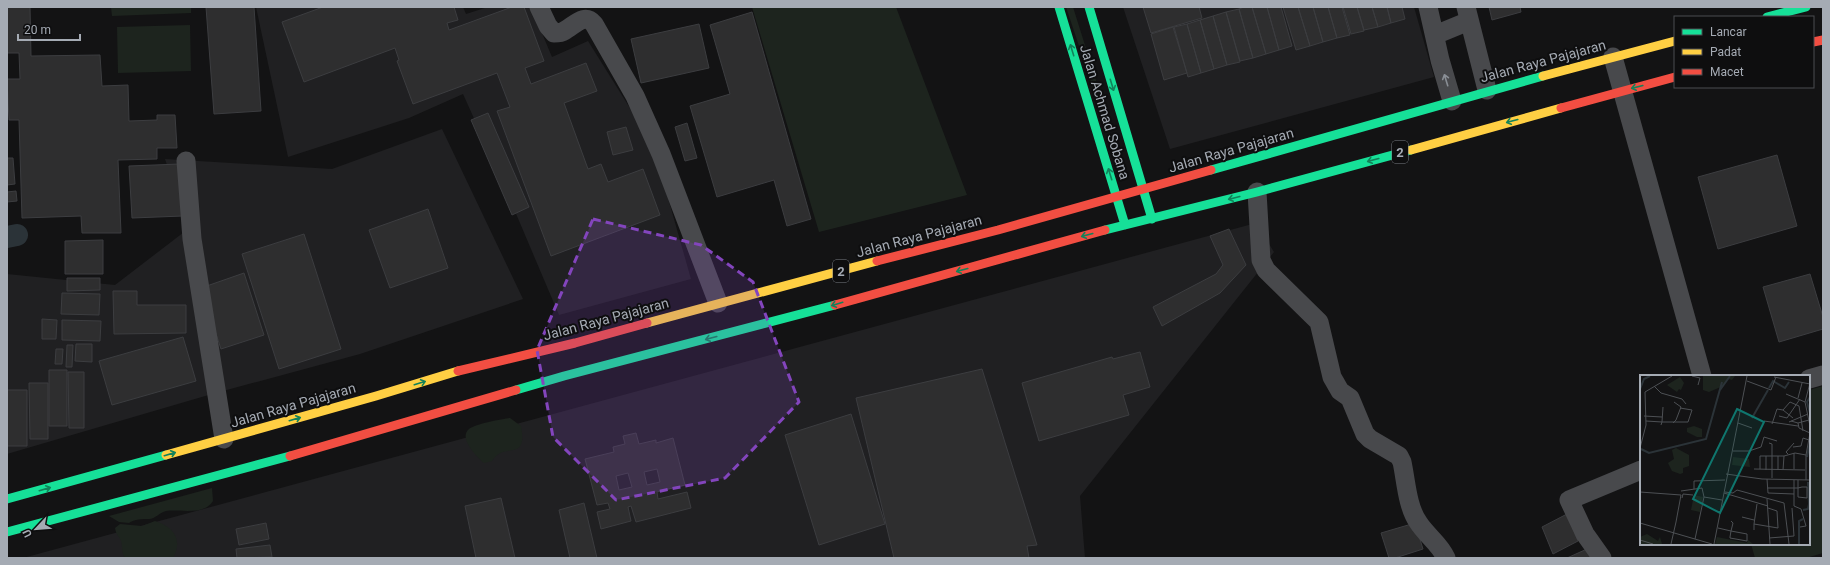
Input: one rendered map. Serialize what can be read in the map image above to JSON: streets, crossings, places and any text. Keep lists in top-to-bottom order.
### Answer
{
  "streets": {
    "main road": ["Jalan Raya Pajajaran", "Jalan Achmad Sobana", "2"]
  },
  "crossings": [
    ["Jalan Raya Pajajaran", "Jalan Achmad Sobana"],
    ["Jalan Achmad Sobana", "2"]
  ],
  "legend": ["Lancar", "Padat", "Macet"],
  "scale_bar": "20 m",
  "north": "bottom left"
}
